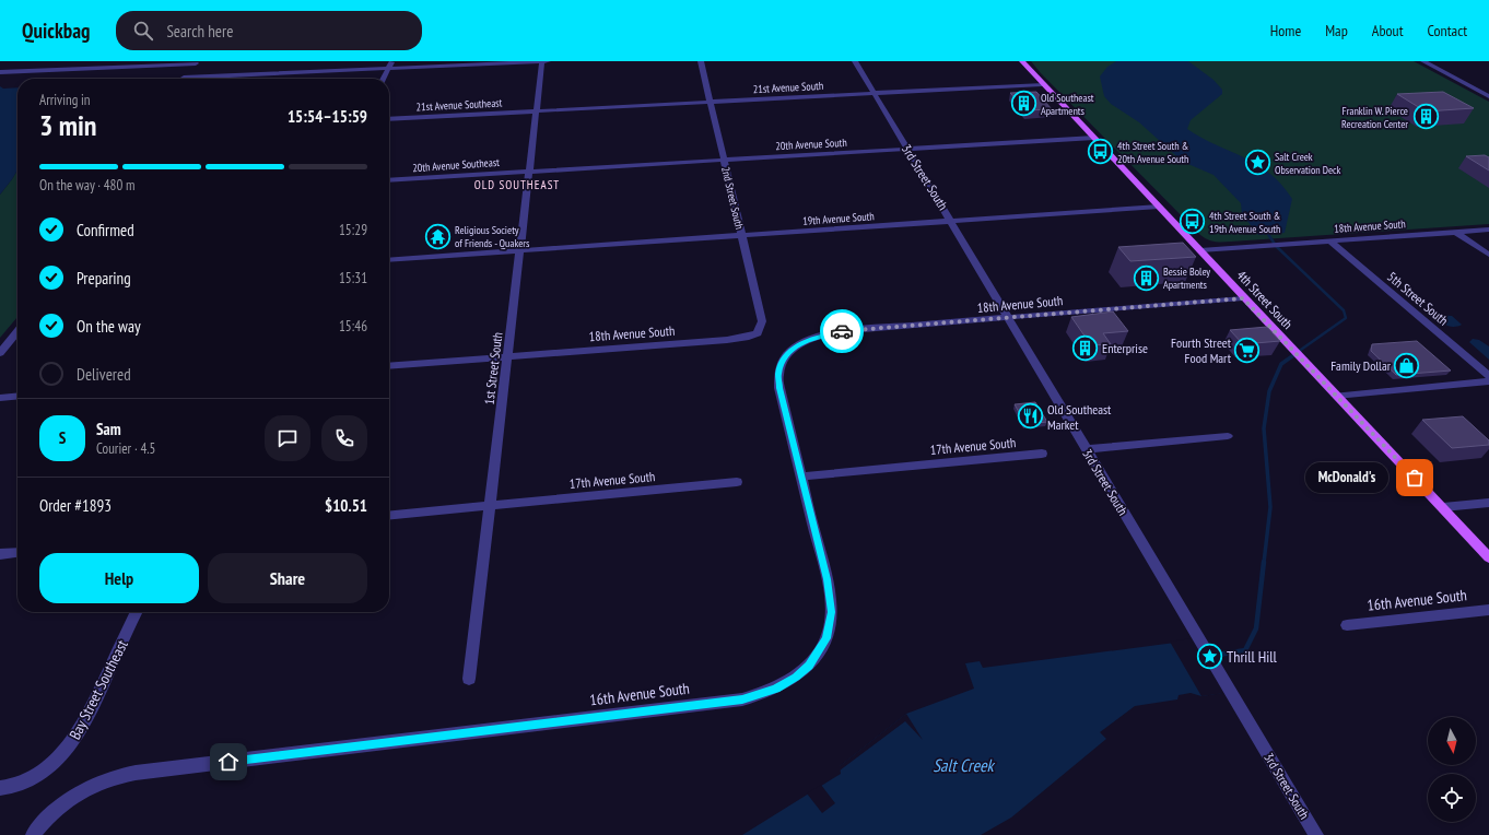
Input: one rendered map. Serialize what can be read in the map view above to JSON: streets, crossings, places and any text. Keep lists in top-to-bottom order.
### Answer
{
  "streets": {
    "main road": ["4th Street South"],
    "street": [
      "21st Avenue South",
      "21st Avenue Southeast",
      "20th Avenue South",
      "20th Avenue Southeast",
      "3rd Street South",
      "2nd Street South",
      "19th Avenue South",
      "18th Avenue South",
      "5th Street South",
      "1st Street South",
      "17th Avenue South",
      "16th Avenue South",
      "Bay Street Southeast"
    ]
  },
  "crossings": [
    ["21st Avenue South", "21st Avenue Southeast"],
    ["21st Avenue South", "3rd Street South"],
    ["21st Avenue South", "2nd Street South"],
    ["21st Avenue South", "4th Street South"],
    ["21st Avenue South", "1st Street South"],
    ["21st Avenue Southeast", "1st Street South"],
    ["20th Avenue South", "20th Avenue Southeast"],
    ["20th Avenue South", "3rd Street South"],
    ["20th Avenue South", "2nd Street South"],
    ["20th Avenue South", "4th Street South"],
    ["20th Avenue South", "1st Street South"],
    ["20th Avenue Southeast", "1st Street South"],
    ["3rd Street South", "19th Avenue South"],
    ["3rd Street South", "18th Avenue South"],
    ["2nd Street South", "19th Avenue South"],
    ["2nd Street South", "18th Avenue South"],
    ["19th Avenue South", "4th Street South"],
    ["19th Avenue South", "1st Street South"],
    ["18th Avenue South", "5th Street South"],
    ["18th Avenue South", "4th Street South"],
    ["18th Avenue South", "1st Street South"],
    ["18th Avenue South", "17th Avenue South"],
    ["18th Avenue South", "16th Avenue South"],
    ["1st Street South", "17th Avenue South"],
    ["17th Avenue South", "16th Avenue South"]
  ],
  "districts": ["OLD SOUTHEAST"],
  "water": ["Salt Creek"],
  "places": {
    "building": [
      "Old Southeast Apartments",
      "Franklin W. Pierce Recreation Center",
      "Bessie Boley Apartments",
      "Enterprise"
    ],
    "bus stop": ["4th Street South & 20th Avenue South", "4th Street South & 19th Avenue South"],
    "place": ["Salt Creek Observation Deck", "Thrill Hill"],
    "temple": ["Religious Society of Friends - Quakers"],
    "supermarket": ["Fourth Street Food Mart"],
    "shop": ["Family Dollar"],
    "restaurant": ["Old Southeast Market"],
    "other": ["McDonald's"]
  },
  "north": "bottom",
  "page": {
    "header": "Quickbag",
    "search": "Search here",
    "nav": [
      "Home",
      "Map",
      "About",
      "Contact"
    ],
    "heading": ["3 min", "Arriving in", "15:54–15:59"],
    "panel": [
      "Sam",
      "Courier · 4.5",
      "Order #1893",
      "$10.51"
    ],
    "bar": "On the way · 480 m",
    "list": [
      ["Confirmed", "15:29"],
      ["Preparing", "15:31"],
      ["On the way", "15:46"],
      "Delivered"
    ],
    "round": "S",
    "bubble": "McDonald's",
    "buttons": ["Help", "Share"]
  }
}
